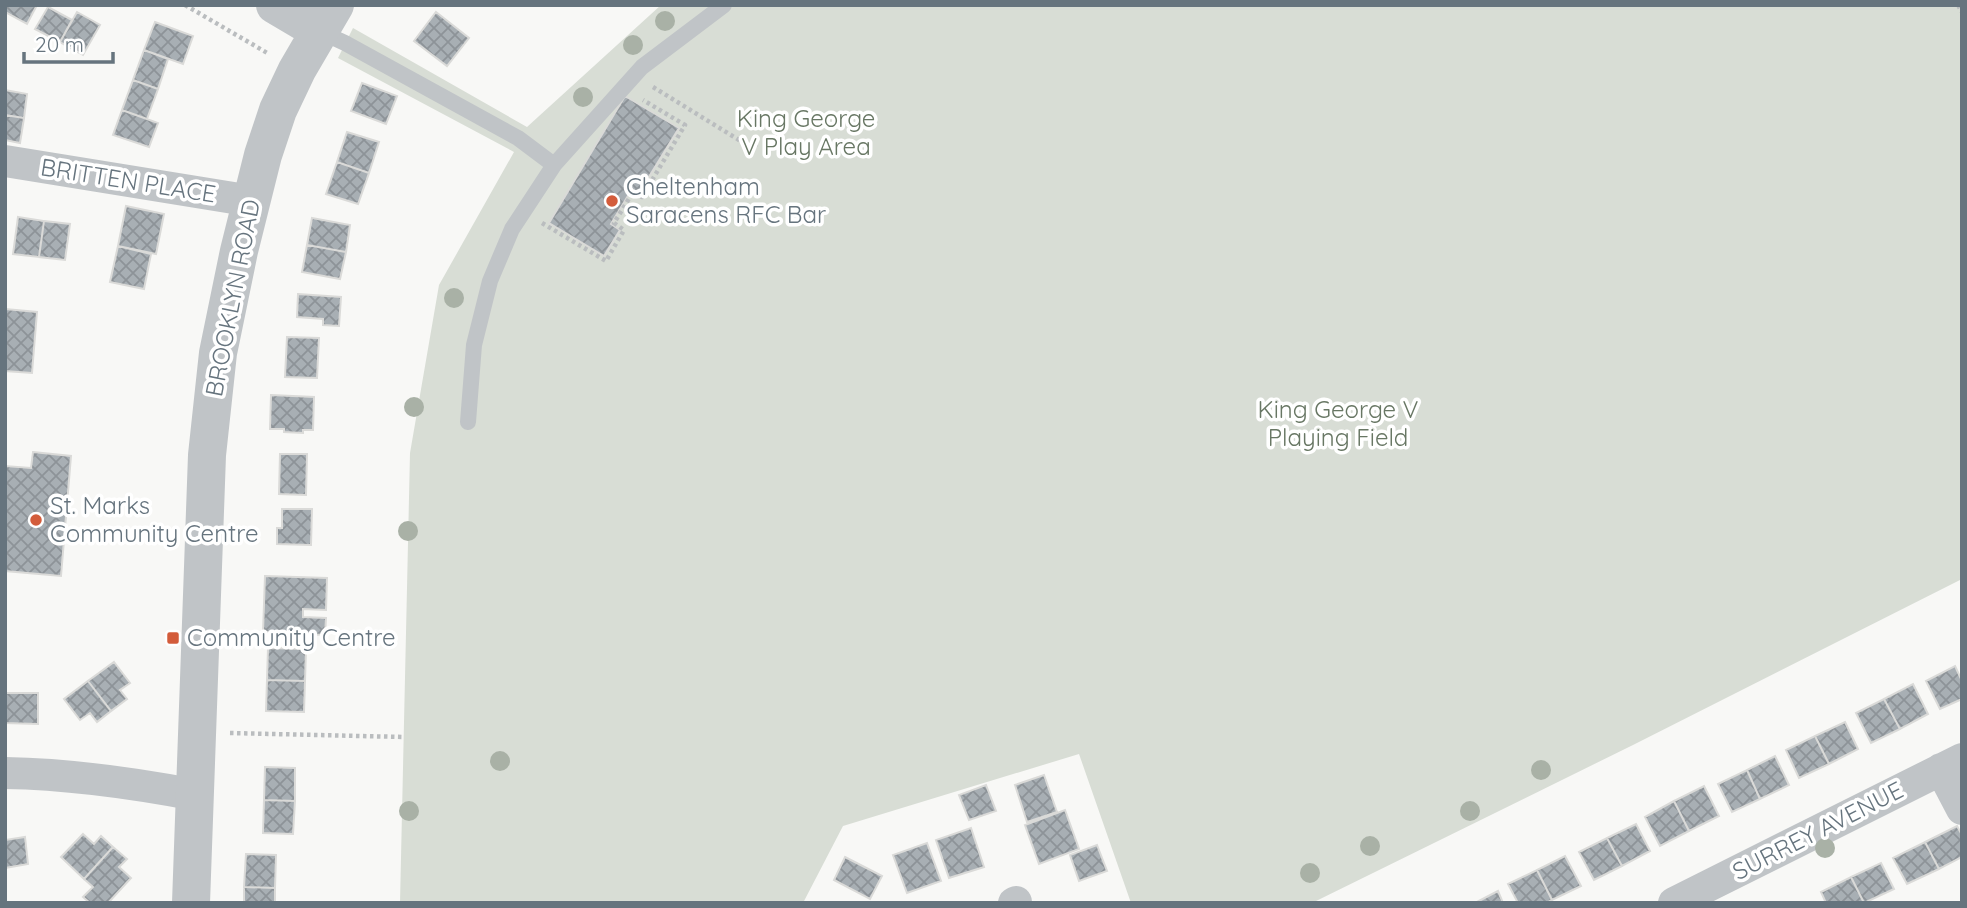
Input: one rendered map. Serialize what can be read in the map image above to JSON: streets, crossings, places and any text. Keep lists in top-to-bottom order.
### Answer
{
  "streets": {
    "street": ["BRITTEN PLACE", "BROOKLYN ROAD", "SURREY AVENUE"]
  },
  "crossings": [
    ["BRITTEN PLACE", "BROOKLYN ROAD"]
  ],
  "parks": ["King George V Play Area", "King George V Playing Field"],
  "places": {
    "other": ["Cheltenham Saracens RFC Bar", "St. Marks Community Centre"],
    "transit": ["Community Centre"]
  },
  "scale_bar": "20 m"
}
